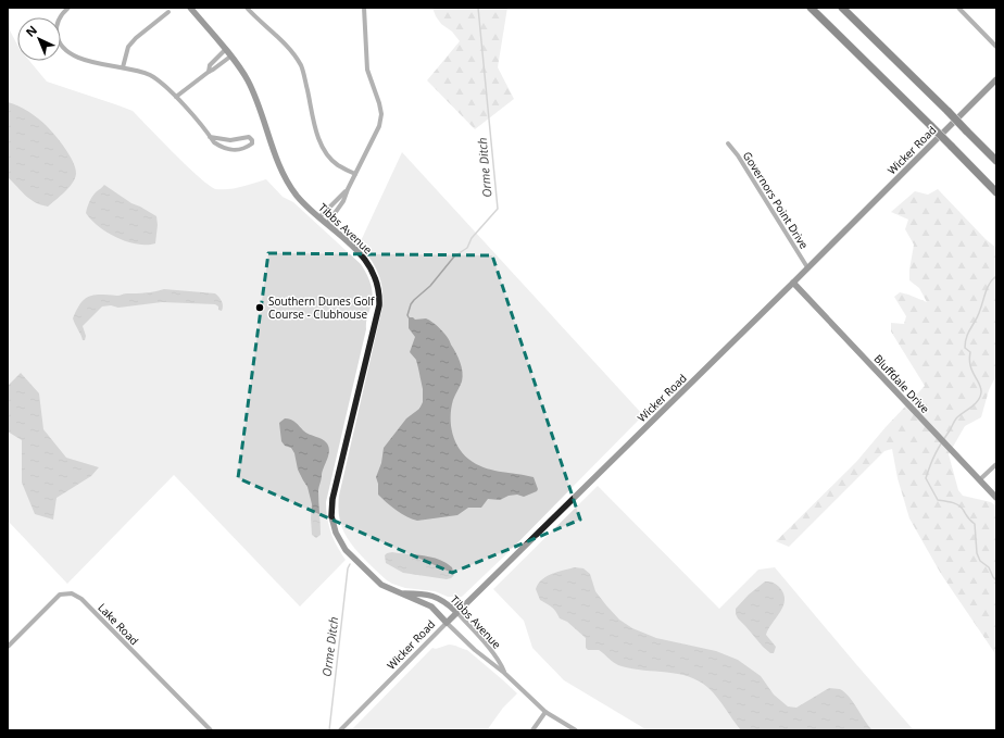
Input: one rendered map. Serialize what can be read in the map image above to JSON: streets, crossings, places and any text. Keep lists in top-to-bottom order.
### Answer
{
  "streets": {
    "street": [
      "Wicker Road",
      "Governors Point Drive",
      "Tibbs Avenue",
      "Bluffdale Drive",
      "Lake Road"
    ]
  },
  "crossings": [
    ["Wicker Road", "Governors Point Drive"],
    ["Wicker Road", "Tibbs Avenue"],
    ["Wicker Road", "Bluffdale Drive"]
  ],
  "water": ["Orme Ditch"],
  "places": ["Southern Dunes Golf Course - Clubhouse"],
  "north": "top left"
}
